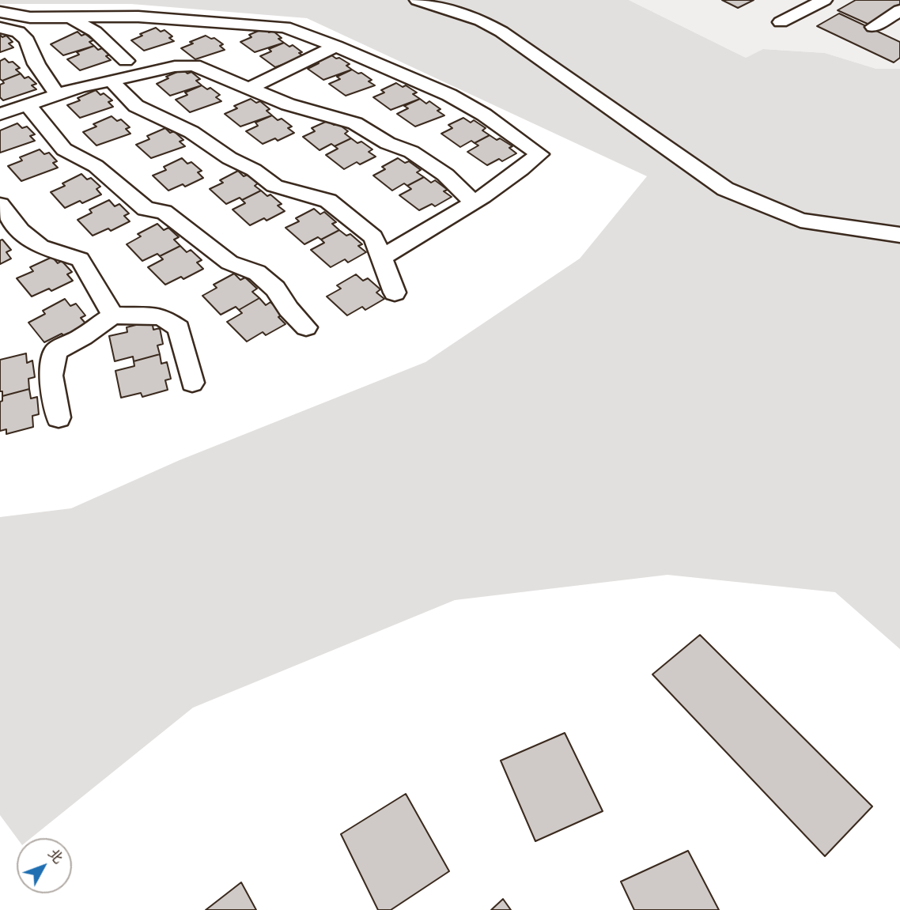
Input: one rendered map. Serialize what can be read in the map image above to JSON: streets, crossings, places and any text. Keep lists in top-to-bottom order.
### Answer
{
  "north": "top right"
}
